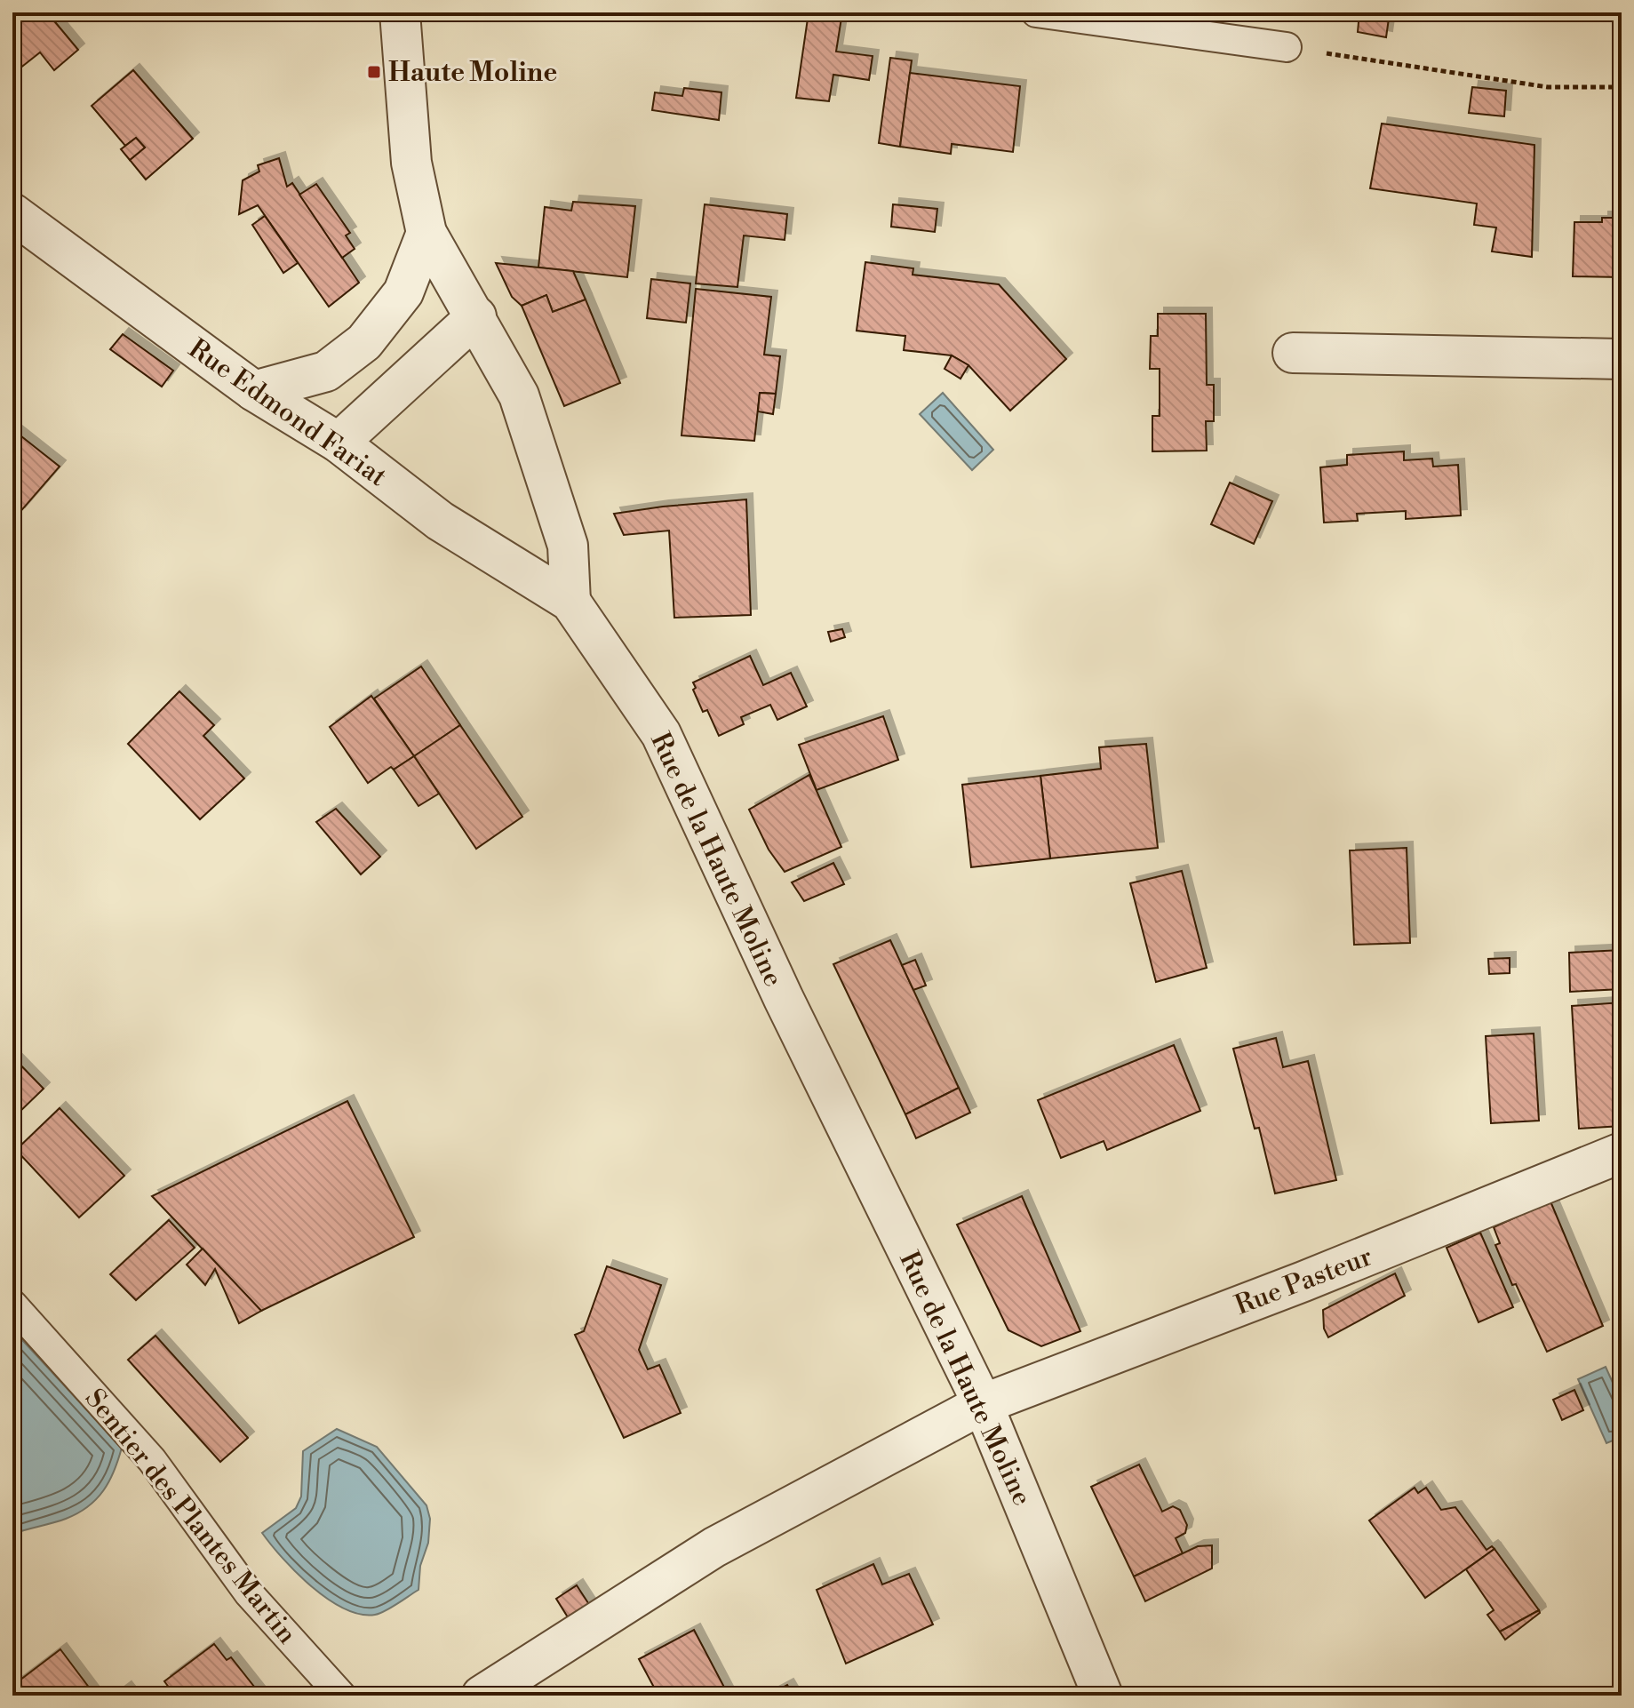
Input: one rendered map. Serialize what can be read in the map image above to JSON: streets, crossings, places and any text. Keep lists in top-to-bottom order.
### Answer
{
  "streets": {
    "street": ["Rue Edmond Fariat", "Rue de la Haute Moline", "Rue Pasteur"],
    "lane": ["Sentier des Plantes Martin"]
  },
  "crossings": [
    ["Rue Edmond Fariat", "Rue de la Haute Moline"],
    ["Rue de la Haute Moline", "Rue Pasteur"]
  ],
  "places": {
    "transit": ["Haute Moline"]
  }
}
